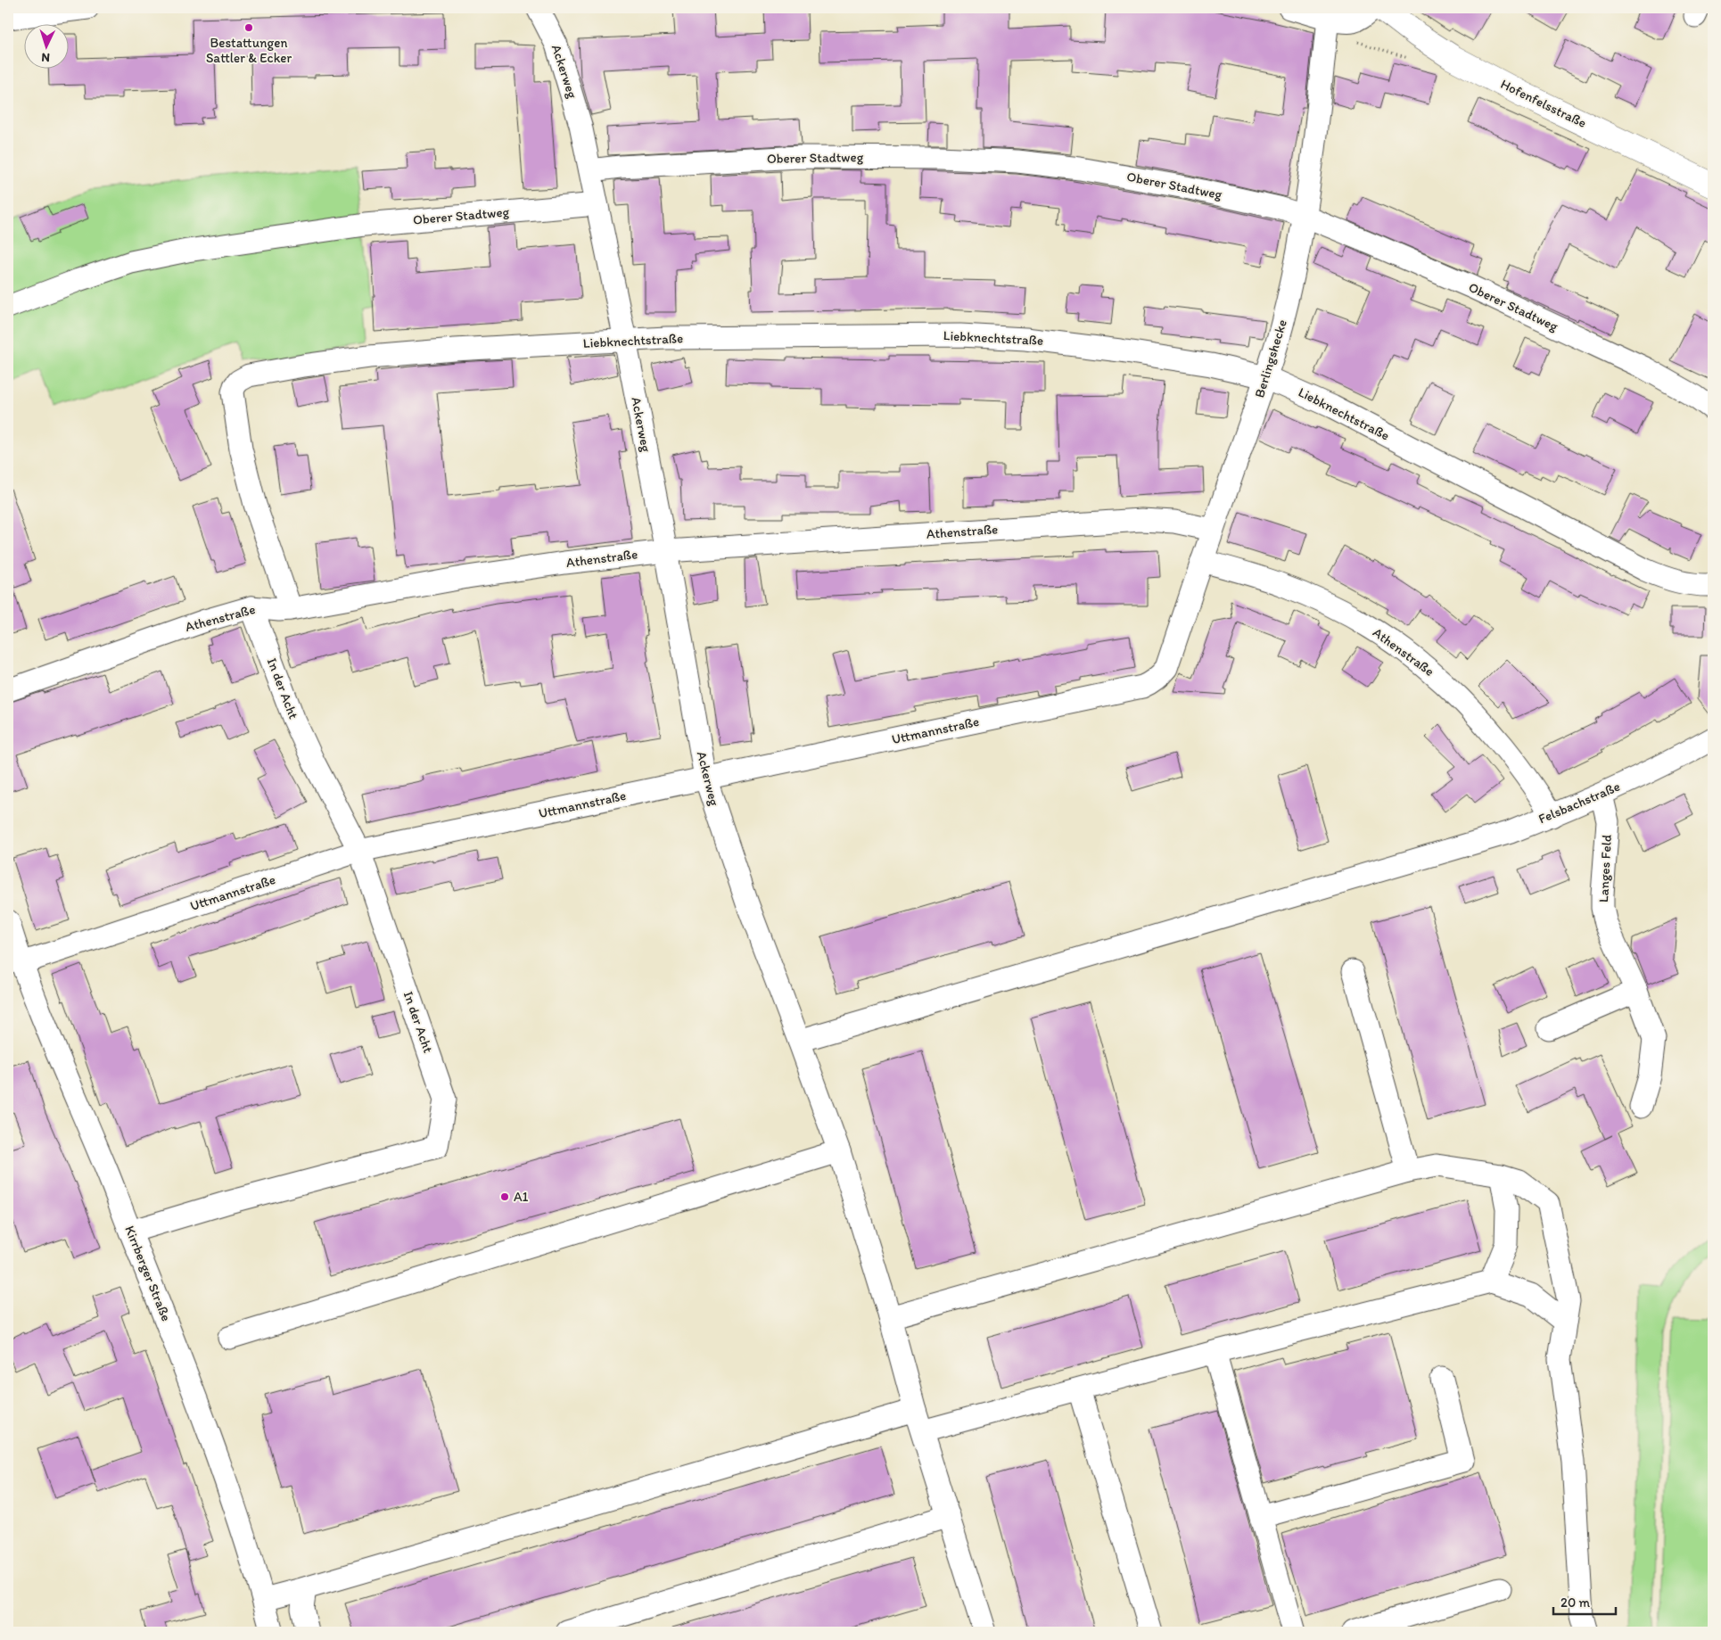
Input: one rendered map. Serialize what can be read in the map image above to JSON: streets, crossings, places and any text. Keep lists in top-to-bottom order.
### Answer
{
  "streets": {
    "main road": ["Hofenfelsstraße"],
    "street": [
      "Ackerweg",
      "Oberer Stadtweg",
      "Liebknechtstraße",
      "Berlingshecke",
      "Athenstraße",
      "In der Acht",
      "Uttmannstraße",
      "Felsbachstraße",
      "Langes Feld",
      "Kirrberger Straße"
    ]
  },
  "crossings": [
    ["Ackerweg", "Oberer Stadtweg"],
    ["Ackerweg", "Liebknechtstraße"],
    ["Ackerweg", "Athenstraße"],
    ["Ackerweg", "Uttmannstraße"],
    ["Ackerweg", "Felsbachstraße"],
    ["Oberer Stadtweg", "Berlingshecke"],
    ["Liebknechtstraße", "Berlingshecke"],
    ["Liebknechtstraße", "Athenstraße"],
    ["Berlingshecke", "Athenstraße"],
    ["Berlingshecke", "Uttmannstraße"],
    ["Athenstraße", "In der Acht"],
    ["Athenstraße", "Felsbachstraße"],
    ["In der Acht", "Uttmannstraße"],
    ["In der Acht", "Kirrberger Straße"],
    ["Uttmannstraße", "Kirrberger Straße"],
    ["Felsbachstraße", "Langes Feld"]
  ],
  "places": ["Bestattungen Sattler & Ecker", "A1"],
  "scale_bar": "20 m",
  "north": "bottom"
}
